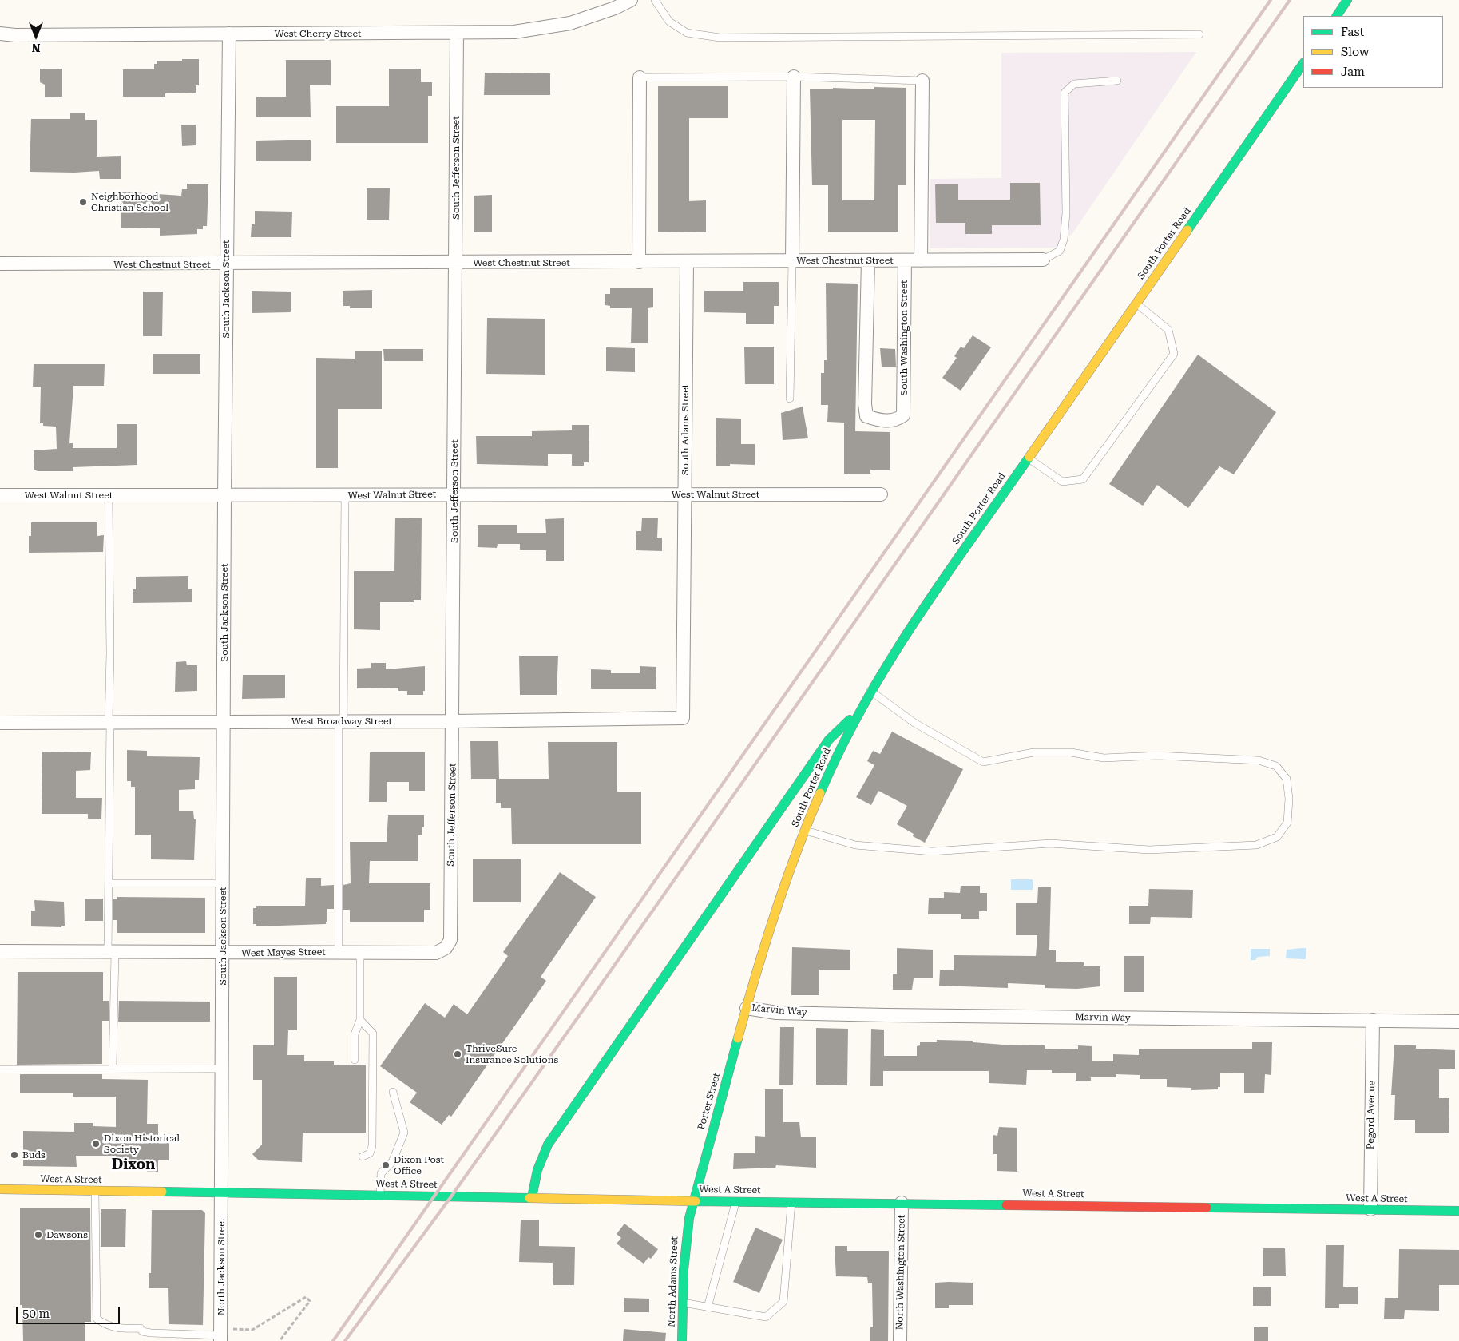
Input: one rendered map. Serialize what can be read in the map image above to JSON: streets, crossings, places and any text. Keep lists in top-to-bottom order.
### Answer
{
  "streets": {
    "street": [
      "West Cherry Street",
      "South Jefferson Street",
      "South Porter Road",
      "West Chestnut Street",
      "South Jackson Street",
      "South Washington Street",
      "South Adams Street",
      "West Walnut Street",
      "West Broadway Street",
      "West Mayes Street",
      "Marvin Way",
      "Porter Street",
      "Pegord Avenue",
      "West A Street",
      "North Jackson Street",
      "North Washington Street",
      "North Adams Street"
    ]
  },
  "crossings": [
    ["West Cherry Street", "South Jefferson Street"],
    ["West Cherry Street", "South Jackson Street"],
    ["South Jefferson Street", "West Chestnut Street"],
    ["South Jefferson Street", "West Walnut Street"],
    ["South Jefferson Street", "West Broadway Street"],
    ["South Jefferson Street", "West Mayes Street"],
    ["South Porter Road", "Marvin Way"],
    ["South Porter Road", "Porter Street"],
    ["West Chestnut Street", "South Jackson Street"],
    ["West Chestnut Street", "South Washington Street"],
    ["West Chestnut Street", "South Adams Street"],
    ["South Jackson Street", "West Walnut Street"],
    ["South Jackson Street", "West Broadway Street"],
    ["South Jackson Street", "West Mayes Street"],
    ["South Jackson Street", "West A Street"],
    ["South Jackson Street", "North Jackson Street"],
    ["South Adams Street", "West Walnut Street"],
    ["South Adams Street", "West Broadway Street"],
    ["Marvin Way", "Porter Street"],
    ["Marvin Way", "Pegord Avenue"],
    ["Porter Street", "West A Street"],
    ["Porter Street", "North Adams Street"],
    ["Pegord Avenue", "West A Street"],
    ["West A Street", "North Jackson Street"],
    ["West A Street", "North Washington Street"],
    ["West A Street", "North Adams Street"]
  ],
  "districts": ["Dixon"],
  "places": [
    "Neighborhood Christian School",
    "ThriveSure Insurance Solutions",
    "Dixon Historical Society",
    "Buds",
    "Dixon Post Office",
    "Dawsons"
  ],
  "legend": ["Fast", "Slow", "Jam"],
  "scale_bar": "50 m",
  "north": "bottom"
}
